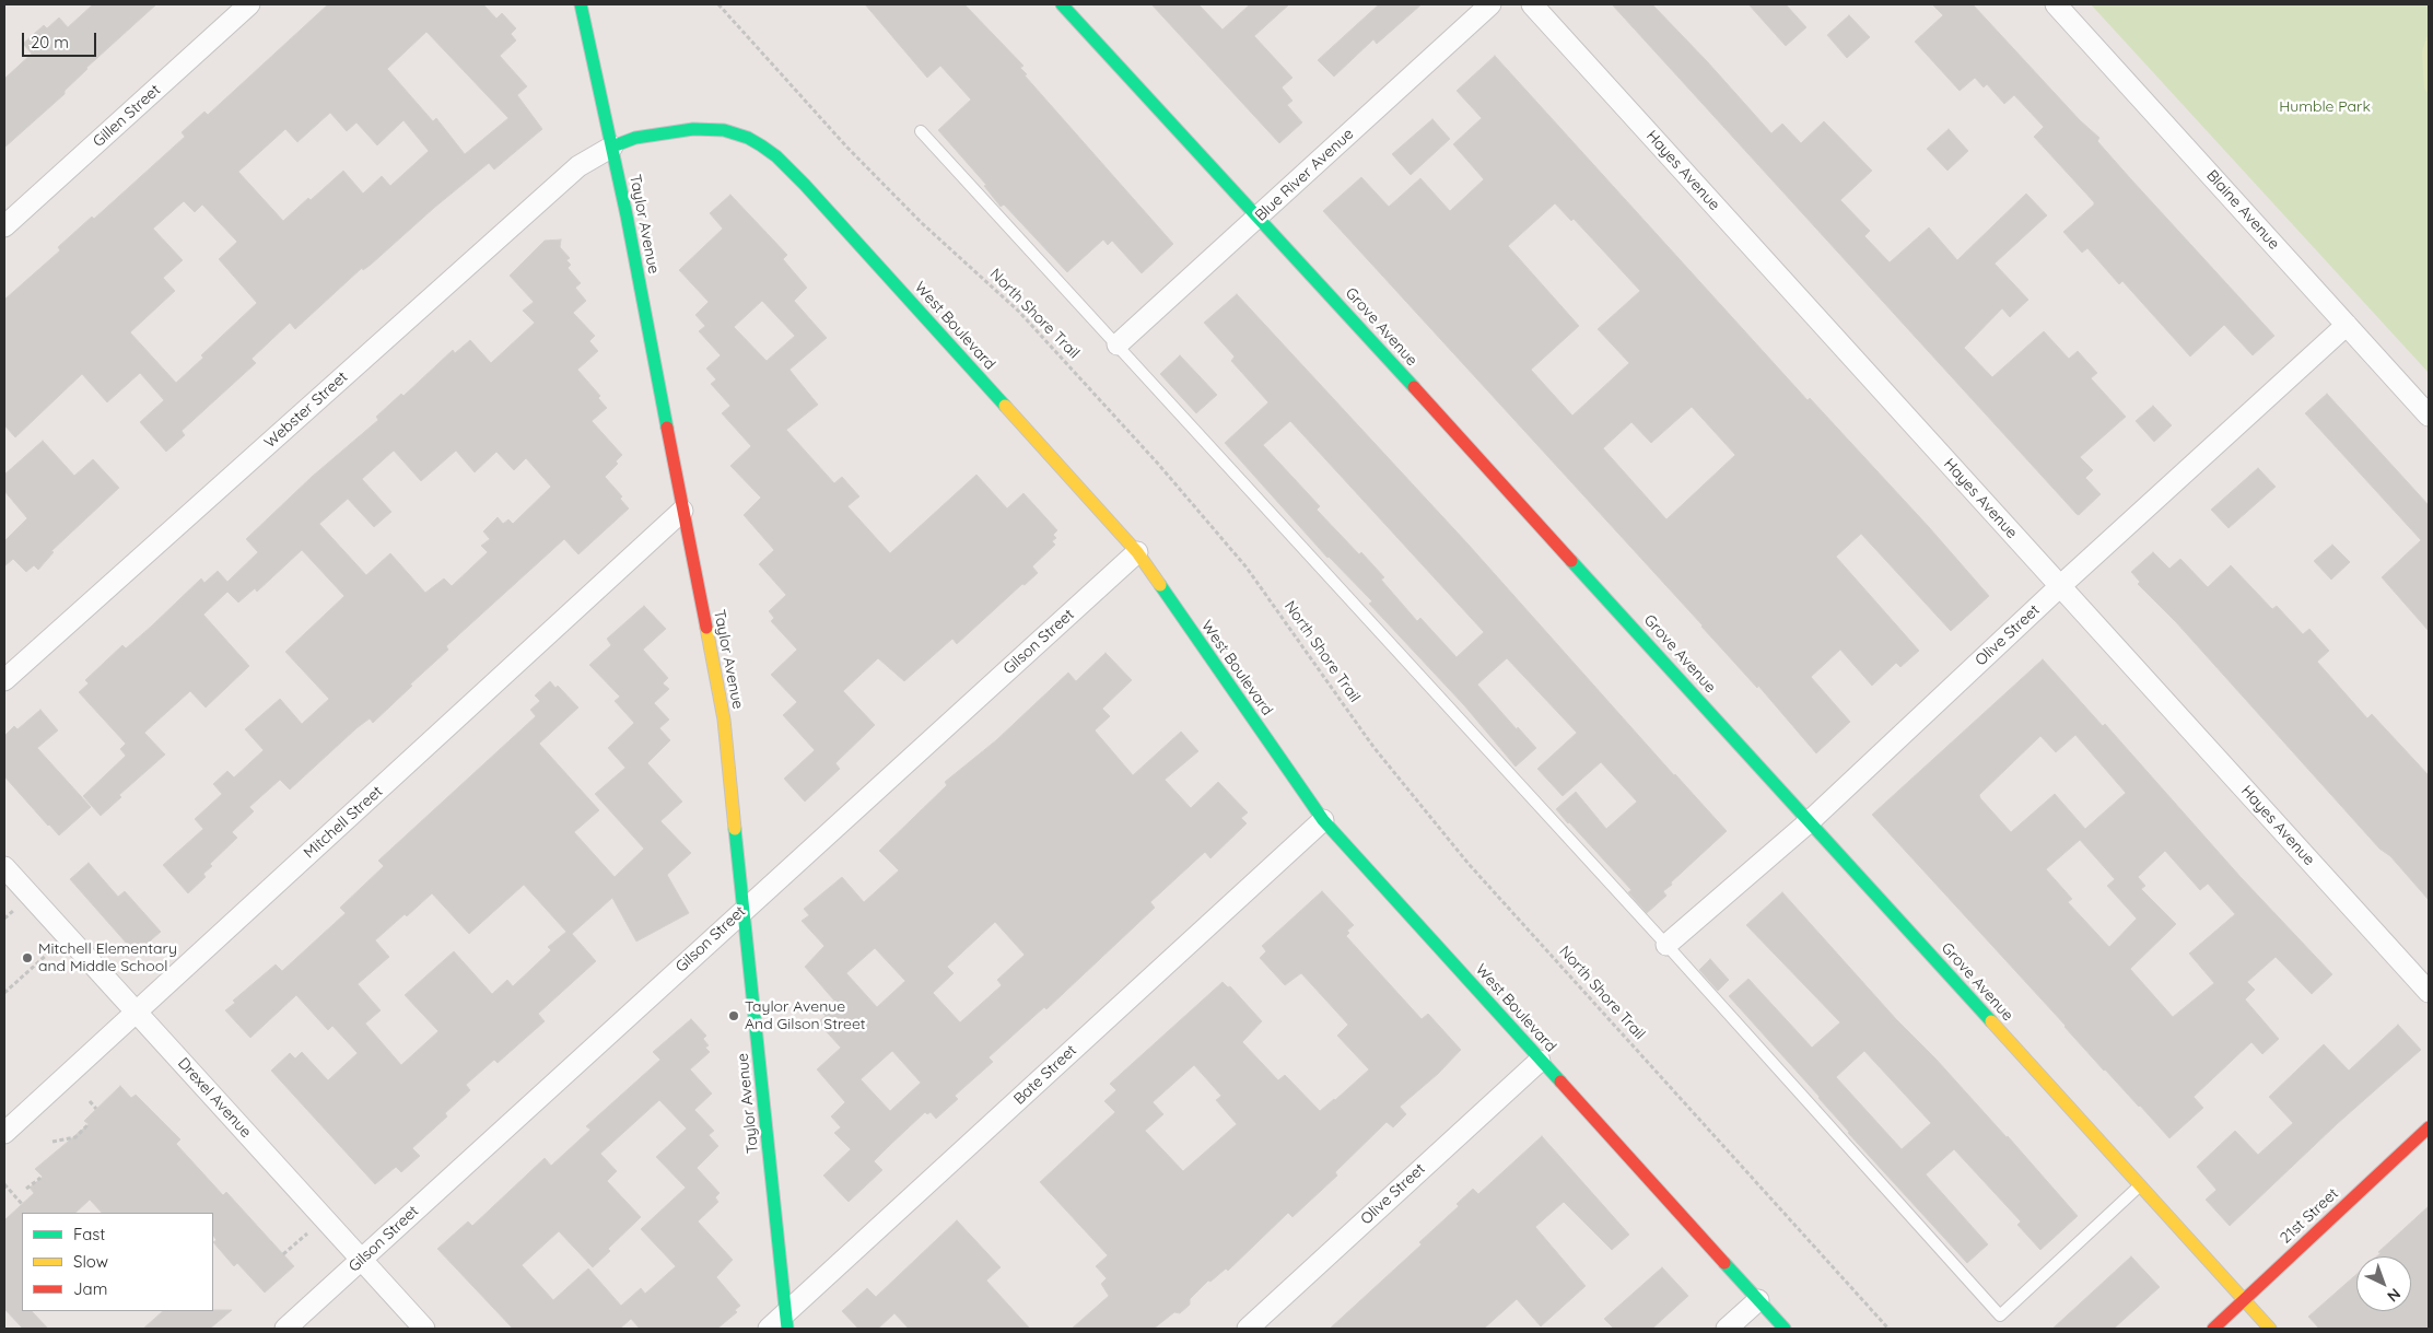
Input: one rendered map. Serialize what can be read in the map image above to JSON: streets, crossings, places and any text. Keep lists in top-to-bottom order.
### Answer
{
  "streets": {
    "street": [
      "Gillen Street",
      "Hayes Avenue",
      "Blue River Avenue",
      "Blaine Avenue",
      "Taylor Avenue",
      "West Boulevard",
      "Grove Avenue",
      "Webster Street",
      "Olive Street",
      "Gilson Street",
      "Mitchell Street",
      "Bate Street",
      "Drexel Avenue",
      "21st Street"
    ],
    "path": ["North Shore Trail"]
  },
  "crossings": [
    ["Hayes Avenue", "Olive Street"],
    ["Blue River Avenue", "Grove Avenue"],
    ["Blaine Avenue", "Olive Street"],
    ["Taylor Avenue", "West Boulevard"],
    ["Taylor Avenue", "Webster Street"],
    ["Taylor Avenue", "Gilson Street"],
    ["Taylor Avenue", "Mitchell Street"],
    ["Taylor Avenue", "Bate Street"],
    ["West Boulevard", "Webster Street"],
    ["West Boulevard", "Olive Street"],
    ["West Boulevard", "Gilson Street"],
    ["West Boulevard", "Bate Street"],
    ["Grove Avenue", "Olive Street"],
    ["Grove Avenue", "21st Street"],
    ["Gilson Street", "Drexel Avenue"],
    ["Mitchell Street", "Drexel Avenue"]
  ],
  "parks": ["Humble Park"],
  "places": ["Mitchell Elementary and Middle School", "Taylor Avenue And Gilson Street"],
  "legend": ["Fast", "Slow", "Jam"],
  "scale_bar": "20 m",
  "north": "bottom right"
}
